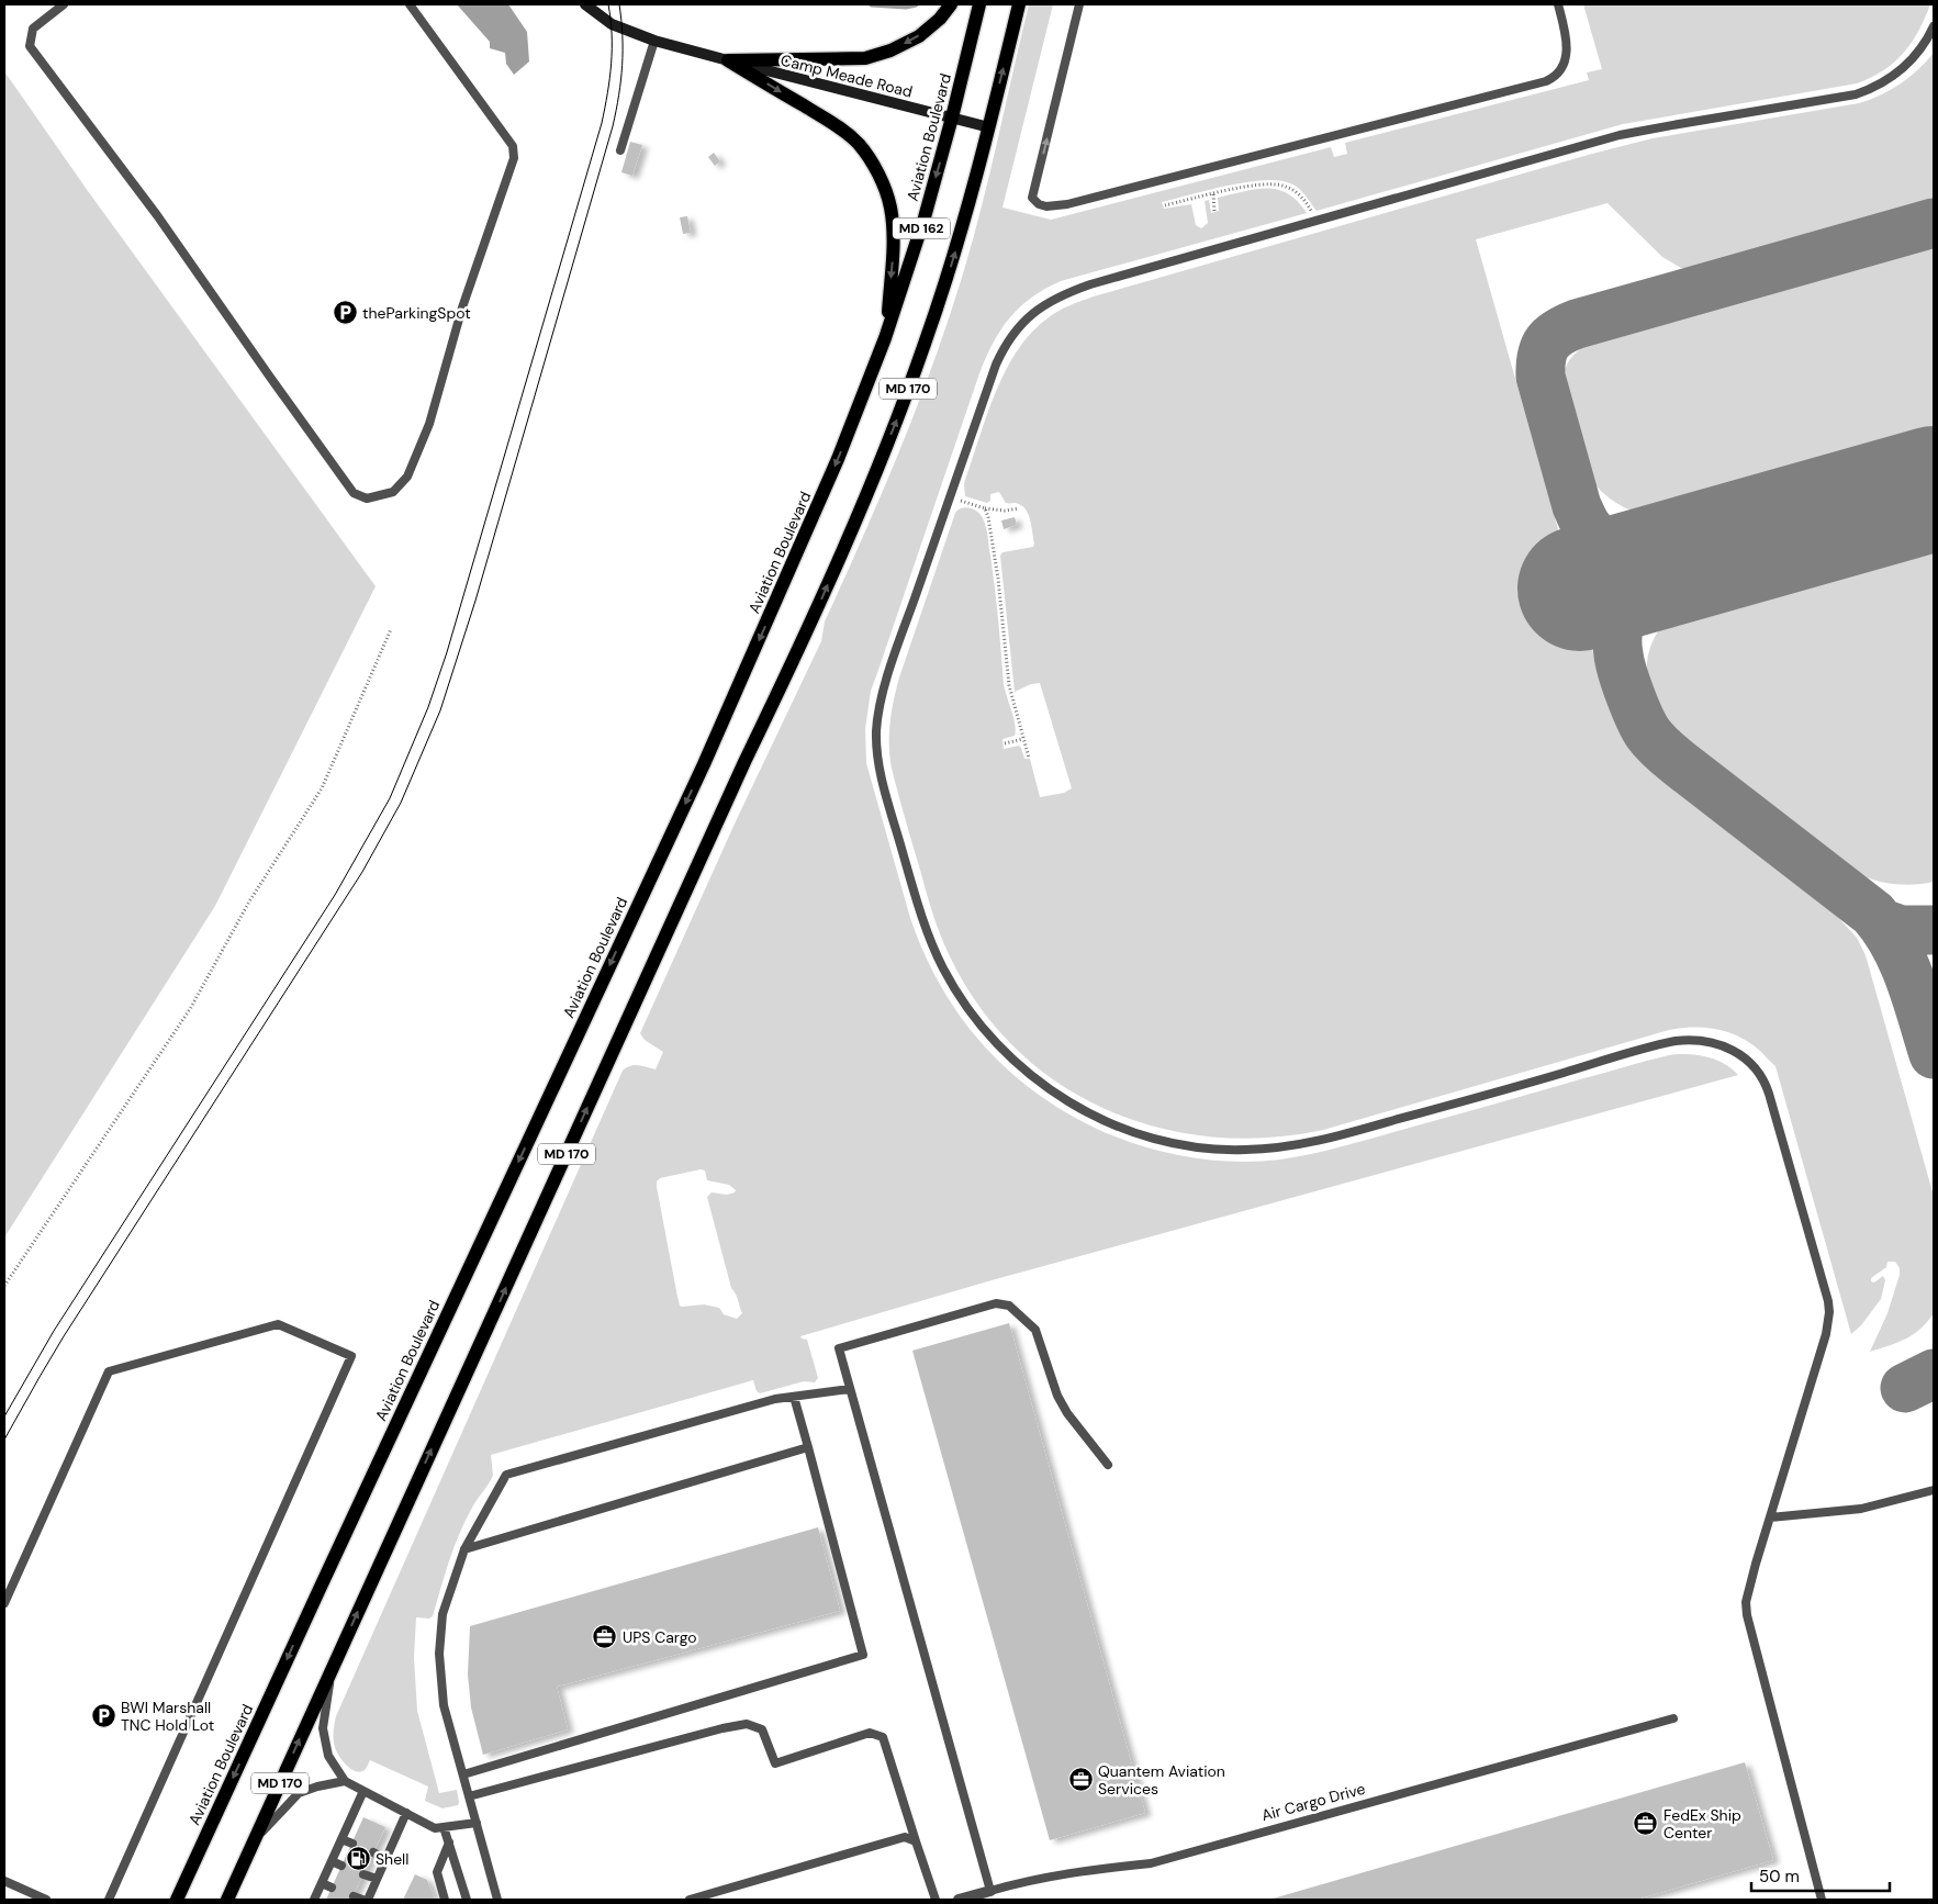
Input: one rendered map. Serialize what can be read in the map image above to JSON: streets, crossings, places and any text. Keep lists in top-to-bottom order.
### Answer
{
  "streets": {
    "main road": [
      "Camp Meade Road",
      "Aviation Boulevard",
      "MD 162",
      "MD 170"
    ],
    "street": ["Air Cargo Drive"]
  },
  "crossings": [
    ["Camp Meade Road", "Aviation Boulevard"],
    ["Camp Meade Road", "MD 170"],
    ["Aviation Boulevard", "MD 170"]
  ],
  "places": {
    "parking": ["theParkingSpot", "BWI Marshall TNC Hold Lot"],
    "office": ["UPS Cargo", "Quantem Aviation Services", "FedEx Ship Center"],
    "fuel station": ["Shell"]
  },
  "scale_bar": "50 m"
}
